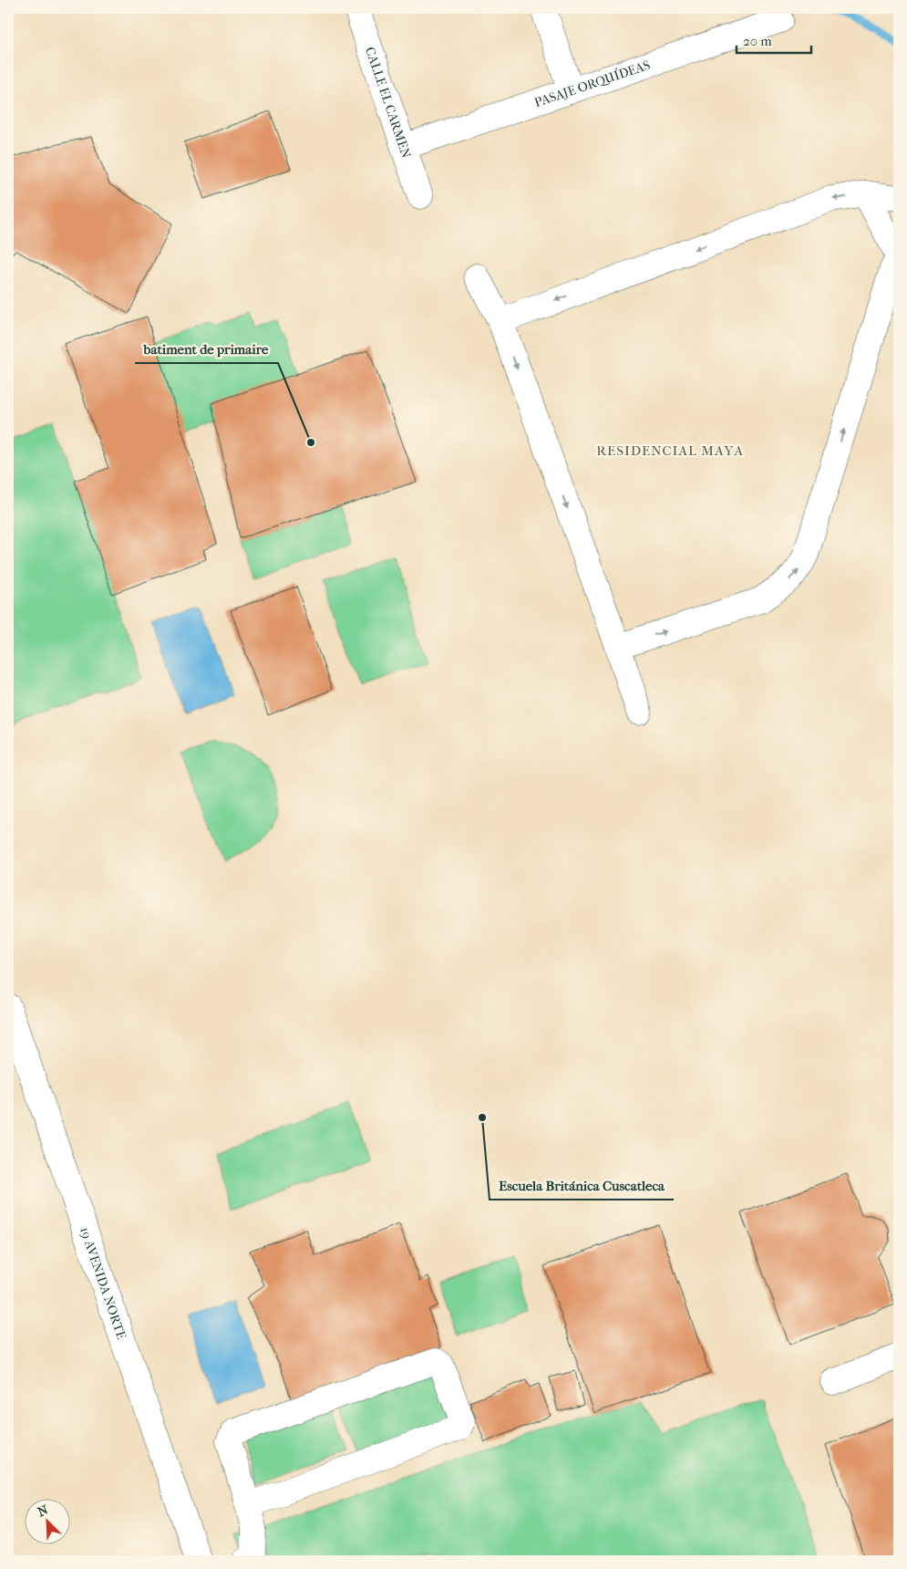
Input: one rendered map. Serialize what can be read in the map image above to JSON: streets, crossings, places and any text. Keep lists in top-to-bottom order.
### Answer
{
  "streets": {
    "street": ["PASAJE ORQUÍDEAS", "CALLE EL CARMEN", "19 AVENIDA NORTE"]
  },
  "crossings": [
    ["PASAJE ORQUÍDEAS", "CALLE EL CARMEN"]
  ],
  "districts": ["RESIDENCIAL MAYA"],
  "places": ["batiment de primaire", "Escuela Británica Cuscatleca"],
  "scale_bar": "20 m",
  "north": "top left"
}
